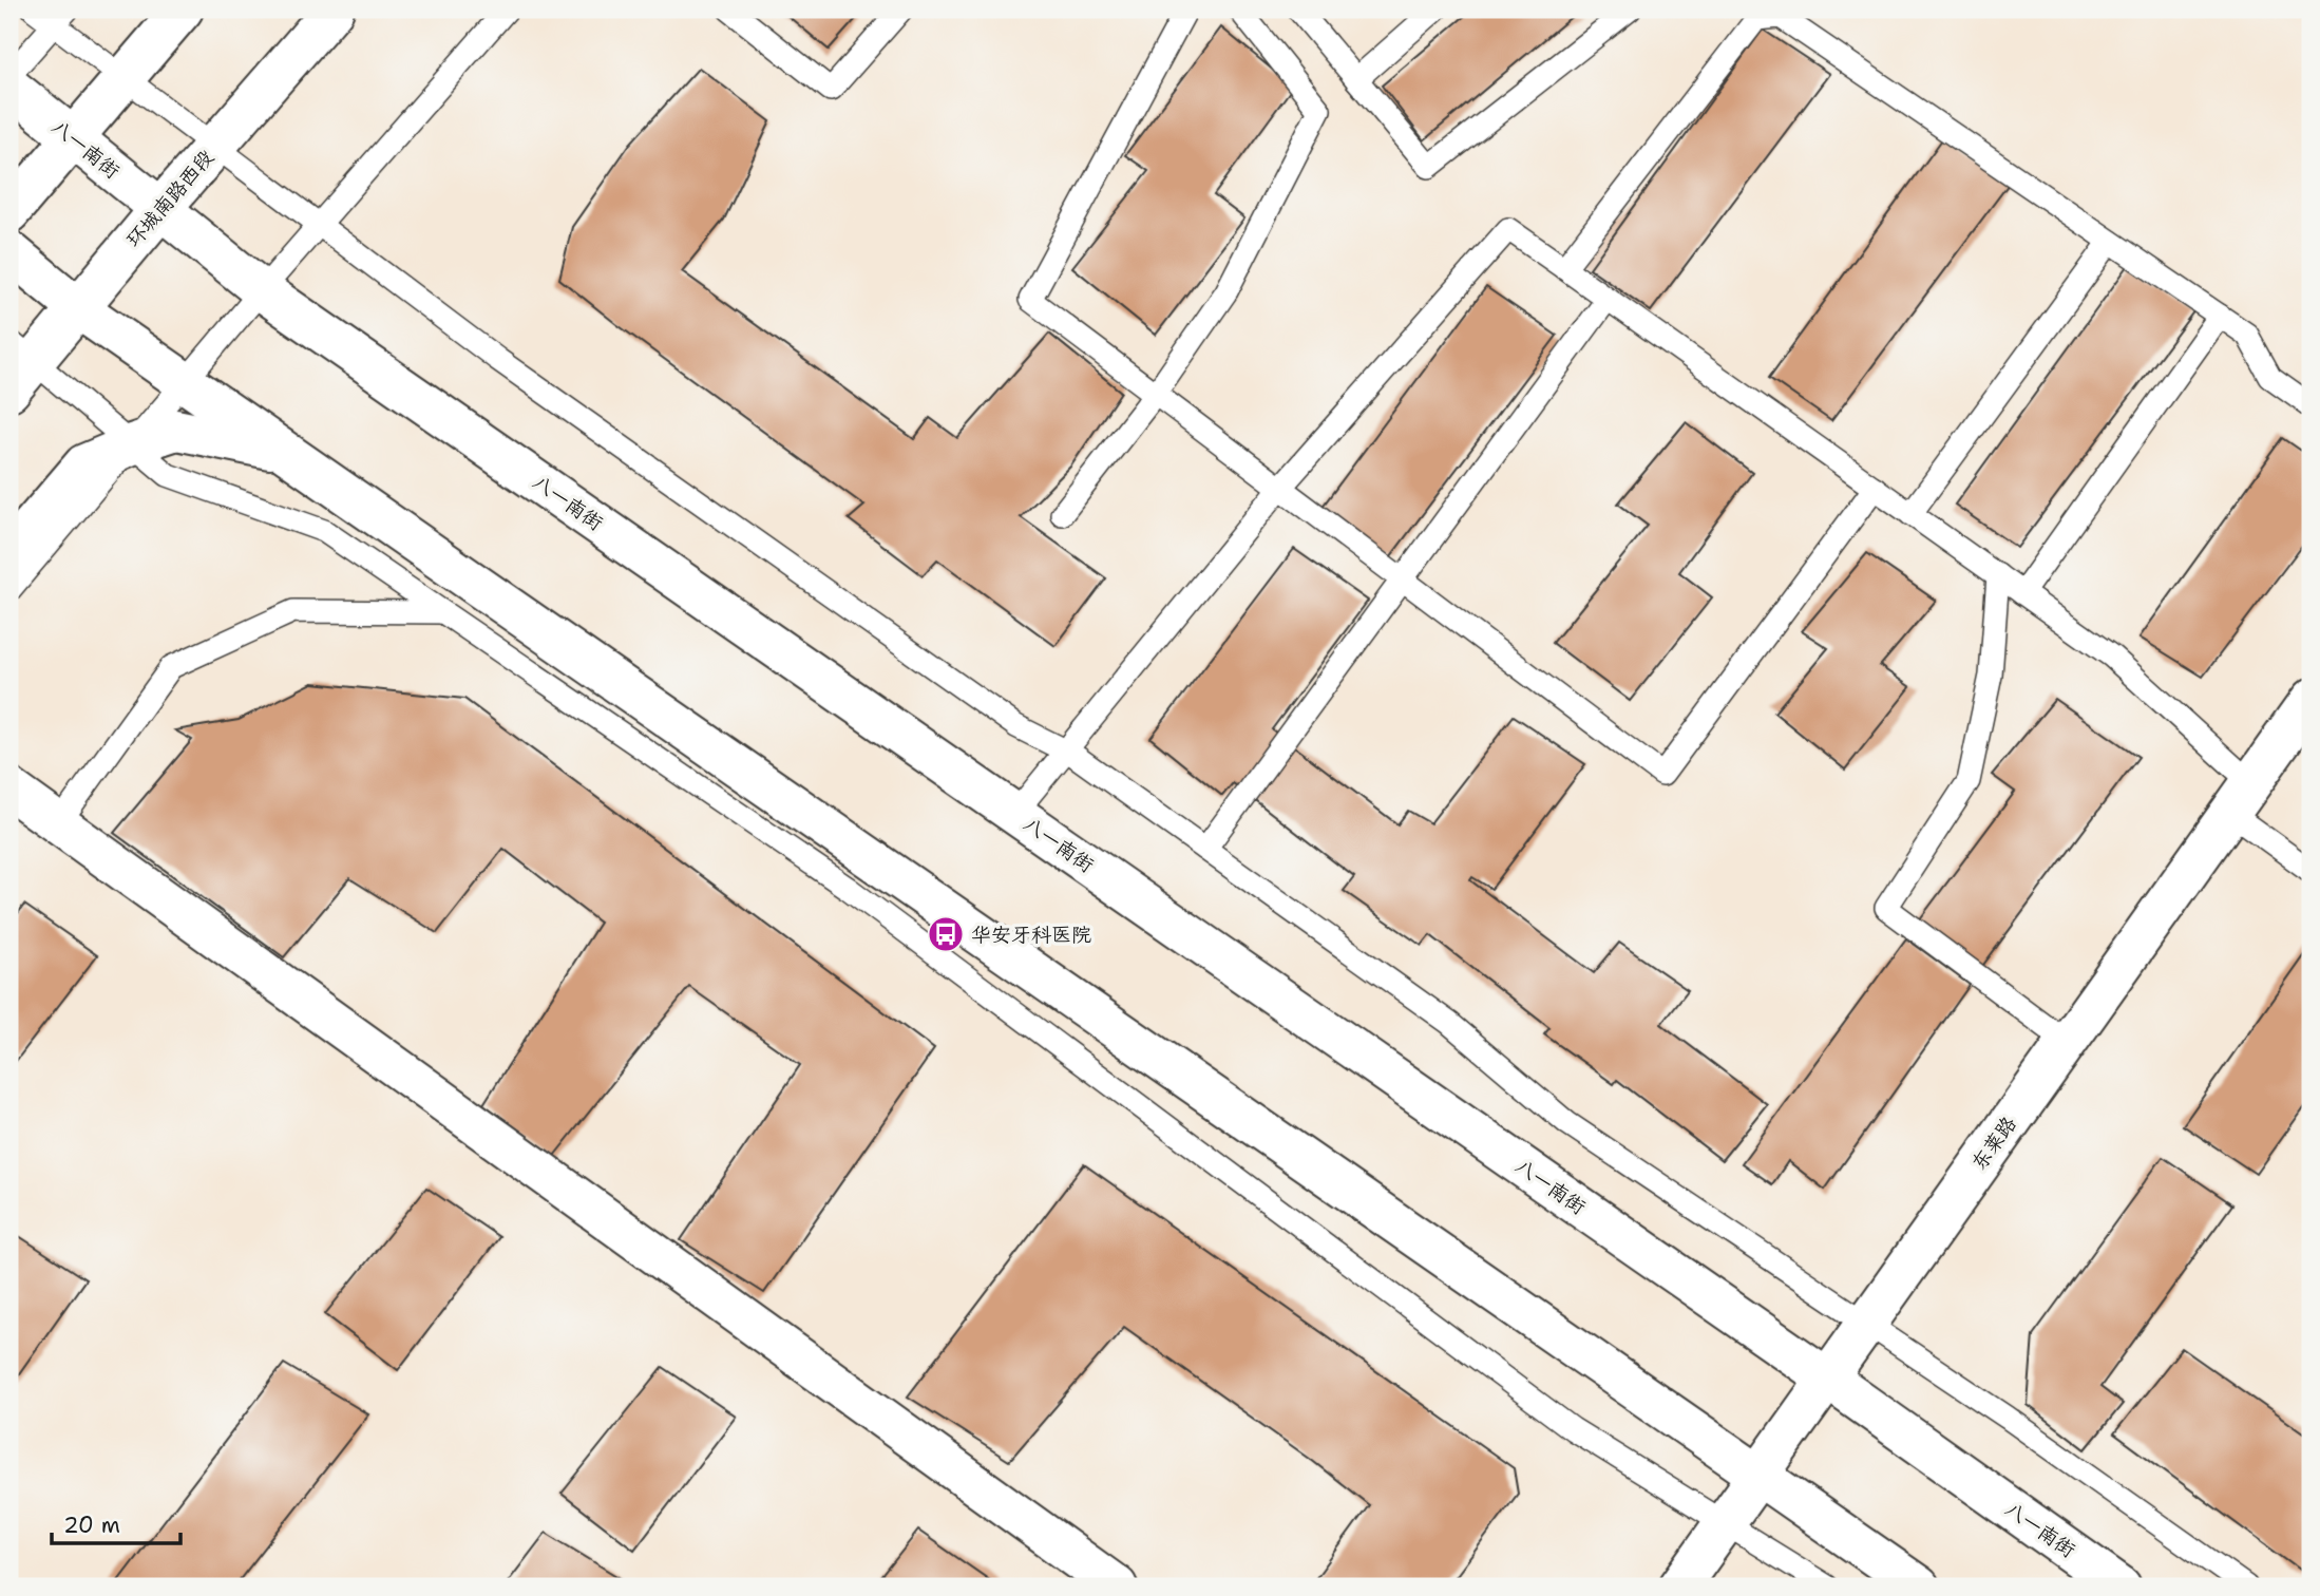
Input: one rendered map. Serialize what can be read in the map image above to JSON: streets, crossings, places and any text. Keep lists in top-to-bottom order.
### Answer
{
  "streets": {
    "main road": ["八一南街", "环城南路西段", "东莱路"]
  },
  "crossings": [
    ["八一南街", "环城南路西段"],
    ["八一南街", "东莱路"]
  ],
  "places": {
    "bus stop": ["华安牙科医院"]
  },
  "scale_bar": "20 m"
}
